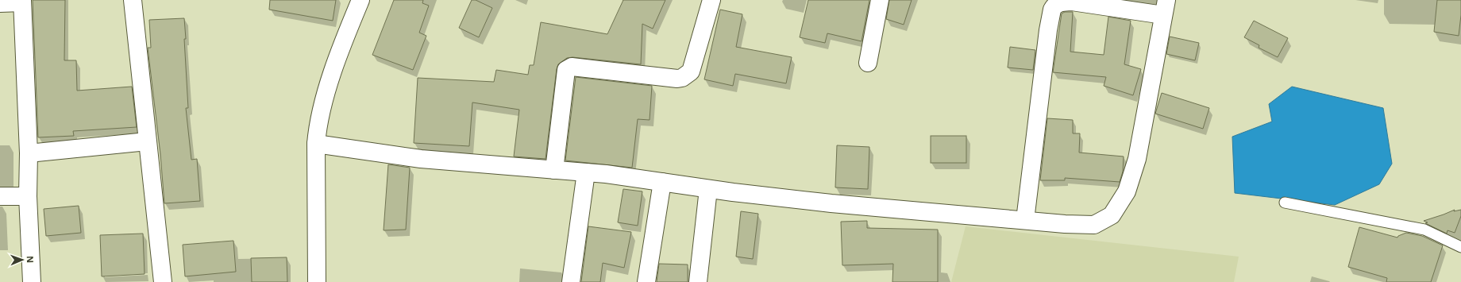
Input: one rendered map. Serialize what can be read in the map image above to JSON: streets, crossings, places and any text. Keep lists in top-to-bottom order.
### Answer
{
  "north": "right"
}
